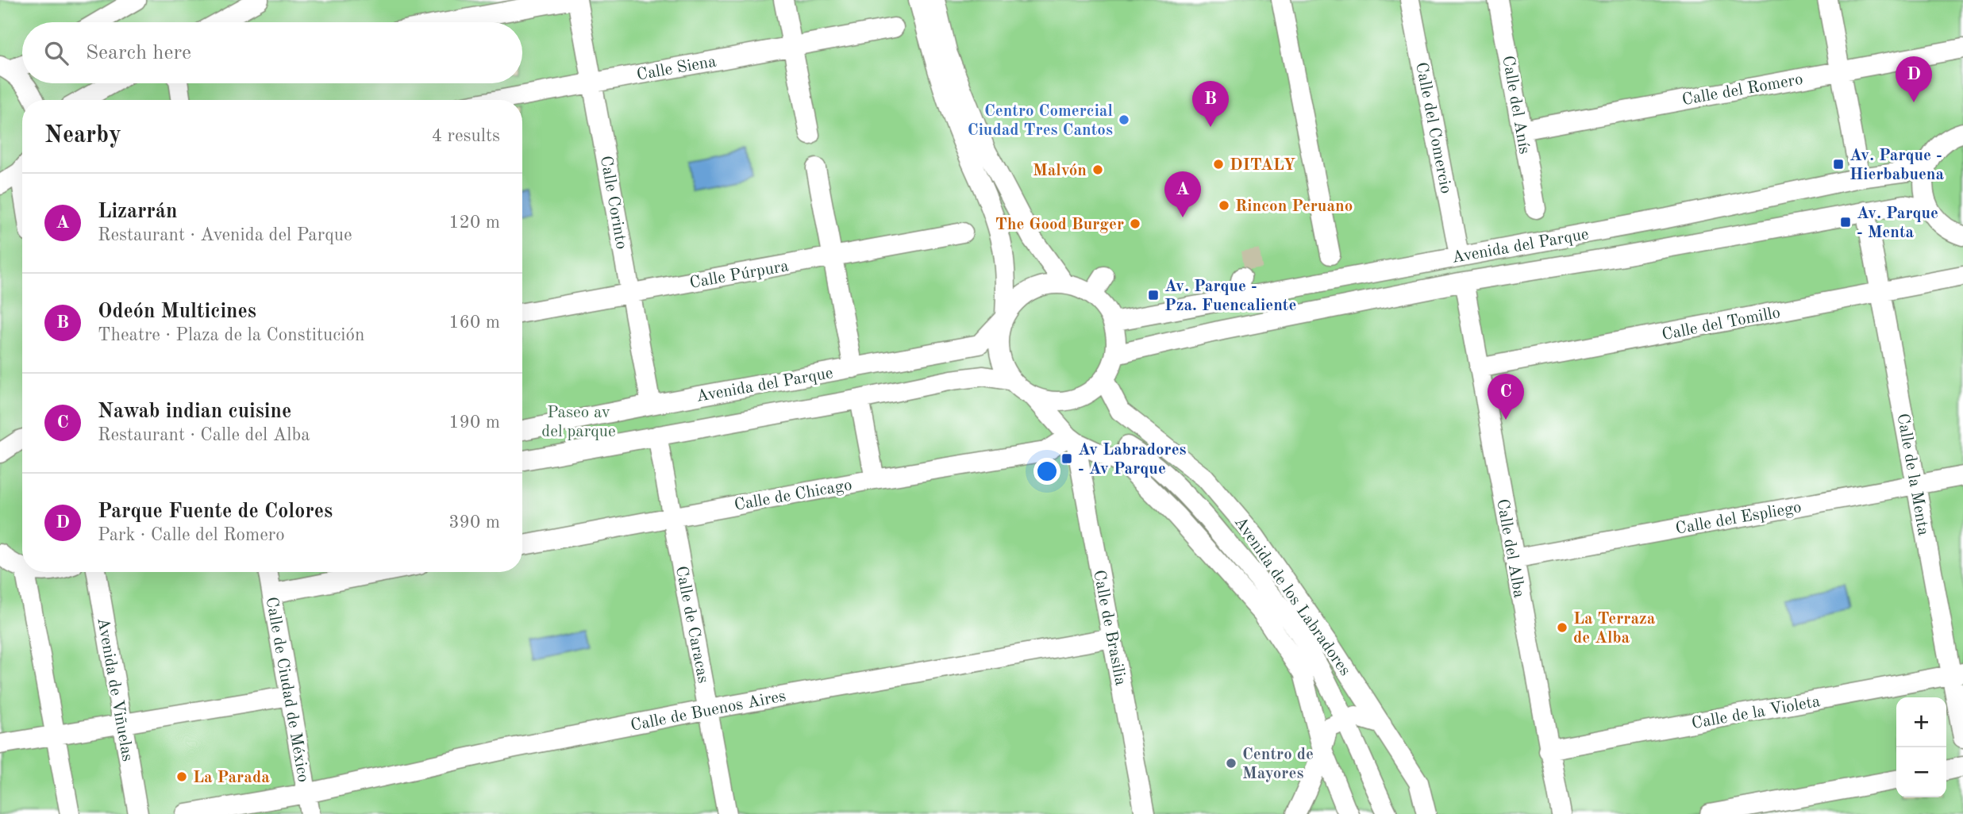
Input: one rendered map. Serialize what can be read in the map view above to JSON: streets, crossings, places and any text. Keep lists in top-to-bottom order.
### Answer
{
  "streets": {
    "street": [
      "Calle Siena",
      "Calle del Romero",
      "Calle del Anís",
      "Calle del Comercio",
      "Calle Corinto",
      "Avenida del Parque",
      "Calle Púrpura",
      "Calle del Tomillo",
      "Calle de la Menta",
      "Calle de Chicago",
      "Calle del Espliego",
      "Calle del Alba",
      "Avenida de los Labradores",
      "Calle de Caracas",
      "Calle de Brasilia",
      "Avenida de Viñuelas",
      "Calle de Ciudad de México",
      "Calle de Buenos Aires",
      "Calle de la Violeta"
    ]
  },
  "crossings": [
    ["Calle Siena", "Calle Corinto"],
    ["Calle del Romero", "Calle del Anís"],
    ["Calle del Comercio", "Avenida del Parque"],
    ["Calle Corinto", "Avenida del Parque"],
    ["Calle Corinto", "Calle Púrpura"],
    ["Avenida del Parque", "Calle de la Menta"],
    ["Avenida del Parque", "Calle del Alba"],
    ["Avenida del Parque", "Avenida de los Labradores"],
    ["Avenida del Parque", "Calle de Caracas"],
    ["Calle del Tomillo", "Calle de la Menta"],
    ["Calle del Tomillo", "Calle del Alba"],
    ["Calle de la Menta", "Calle del Espliego"],
    ["Calle de la Menta", "Calle de la Violeta"],
    ["Calle de Chicago", "Calle de Caracas"],
    ["Calle de Chicago", "Calle de Brasilia"],
    ["Calle del Espliego", "Calle del Alba"],
    ["Calle del Alba", "Calle de la Violeta"],
    ["Calle de Caracas", "Calle de Buenos Aires"],
    ["Calle de Brasilia", "Calle de Buenos Aires"],
    ["Calle de Ciudad de México", "Calle de Buenos Aires"]
  ],
  "parks": ["Paseo av del parque"],
  "places": {
    "other": [
      "Centro Comercial Ciudad Tres Cantos",
      "DITALY",
      "Malvón",
      "Rincon Peruano",
      "The Good Burger",
      "La Terraza de Alba",
      "Centro de Mayores",
      "La Parada"
    ],
    "transit": [
      "Av. Parque - Hierbabuena",
      "Av. Parque - Menta",
      "Av. Parque - Pza. Fuencaliente",
      "Av Labradores - Av Parque"
    ]
  },
  "page": {
    "search": "Search here",
    "pins": [
      "D",
      "B",
      "A",
      "C"
    ],
    "heading": ["Nearby", "4 results"],
    "list": [
      {
        "mark": "A",
        "name": "Lizarrán",
        "note": "Restaurant · Avenida del Parque",
        "value": "120 m"
      },
      {
        "mark": "B",
        "name": "Odeón Multicines",
        "note": "Theatre · Plaza de la Constitución",
        "value": "160 m"
      },
      {
        "mark": "C",
        "name": "Nawab indian cuisine",
        "note": "Restaurant · Calle del Alba",
        "value": "190 m"
      },
      {
        "mark": "D",
        "name": "Parque Fuente de Colores",
        "note": "Park · Calle del Romero",
        "value": "390 m"
      }
    ],
    "map_buttons": ["+", "−"]
  }
}
